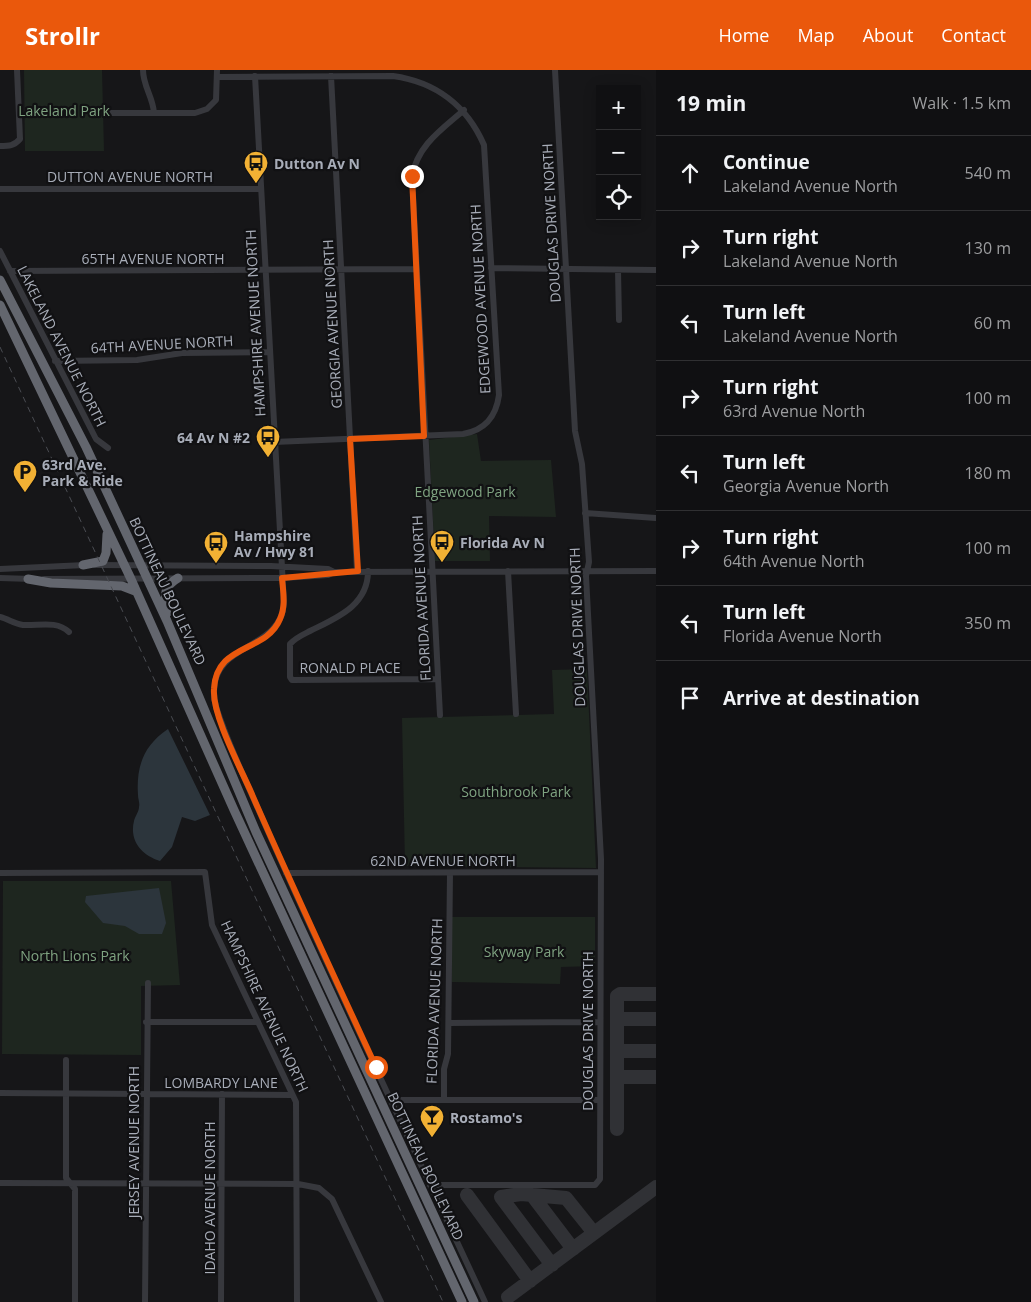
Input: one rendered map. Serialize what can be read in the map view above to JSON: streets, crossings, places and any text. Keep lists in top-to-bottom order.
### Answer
{
  "streets": {
    "highway": ["BOTTINEAU BOULEVARD"],
    "street": [
      "DUTTON AVENUE NORTH",
      "DOUGLAS DRIVE NORTH",
      "65TH AVENUE NORTH",
      "EDGEWOOD AVENUE NORTH",
      "HAMPSHIRE AVENUE NORTH",
      "GEORGIA AVENUE NORTH",
      "64TH AVENUE NORTH",
      "LAKELAND AVENUE NORTH",
      "FLORIDA AVENUE NORTH",
      "RONALD PLACE",
      "62ND AVENUE NORTH",
      "LOMBARDY LANE",
      "JERSEY AVENUE NORTH",
      "IDAHO AVENUE NORTH"
    ]
  },
  "crossings": [
    ["DUTTON AVENUE NORTH", "HAMPSHIRE AVENUE NORTH"],
    ["DOUGLAS DRIVE NORTH", "62ND AVENUE NORTH"],
    ["65TH AVENUE NORTH", "HAMPSHIRE AVENUE NORTH"],
    ["65TH AVENUE NORTH", "GEORGIA AVENUE NORTH"],
    ["65TH AVENUE NORTH", "LAKELAND AVENUE NORTH"],
    ["65TH AVENUE NORTH", "FLORIDA AVENUE NORTH"],
    ["EDGEWOOD AVENUE NORTH", "FLORIDA AVENUE NORTH"],
    ["HAMPSHIRE AVENUE NORTH", "64TH AVENUE NORTH"],
    ["HAMPSHIRE AVENUE NORTH", "LOMBARDY LANE"],
    ["64TH AVENUE NORTH", "LAKELAND AVENUE NORTH"],
    ["FLORIDA AVENUE NORTH", "RONALD PLACE"],
    ["FLORIDA AVENUE NORTH", "62ND AVENUE NORTH"],
    ["LOMBARDY LANE", "JERSEY AVENUE NORTH"],
    ["LOMBARDY LANE", "IDAHO AVENUE NORTH"]
  ],
  "parks": [
    "Lakeland Park",
    "Edgewood Park",
    "Southbrook Park",
    "Skyway Park",
    "North Lions Park"
  ],
  "places": {
    "bus stop": [
      "Dutton Av N",
      "64 Av N #2",
      "Florida Av N",
      "Hampshire Av / Hwy 81"
    ],
    "parking": ["63rd Ave. Park & Ride"],
    "bar": ["Rostamo's"]
  },
  "page": {
    "header": "Strollr",
    "nav": [
      "Home",
      "Map",
      "About",
      "Contact"
    ],
    "heading": ["19 min", "Walk · 1.5 km"],
    "map_buttons": ["+", "−"],
    "list": [
      ["Continue", "Lakeland Avenue North", "540 m"],
      ["Turn right", "Lakeland Avenue North", "130 m"],
      ["Turn left", "Lakeland Avenue North", "60 m"],
      ["Turn right", "63rd Avenue North", "100 m"],
      ["Turn left", "Georgia Avenue North", "180 m"],
      ["Turn right", "64th Avenue North", "100 m"],
      ["Turn left", "Florida Avenue North", "350 m"],
      "Arrive at destination"
    ]
  }
}
